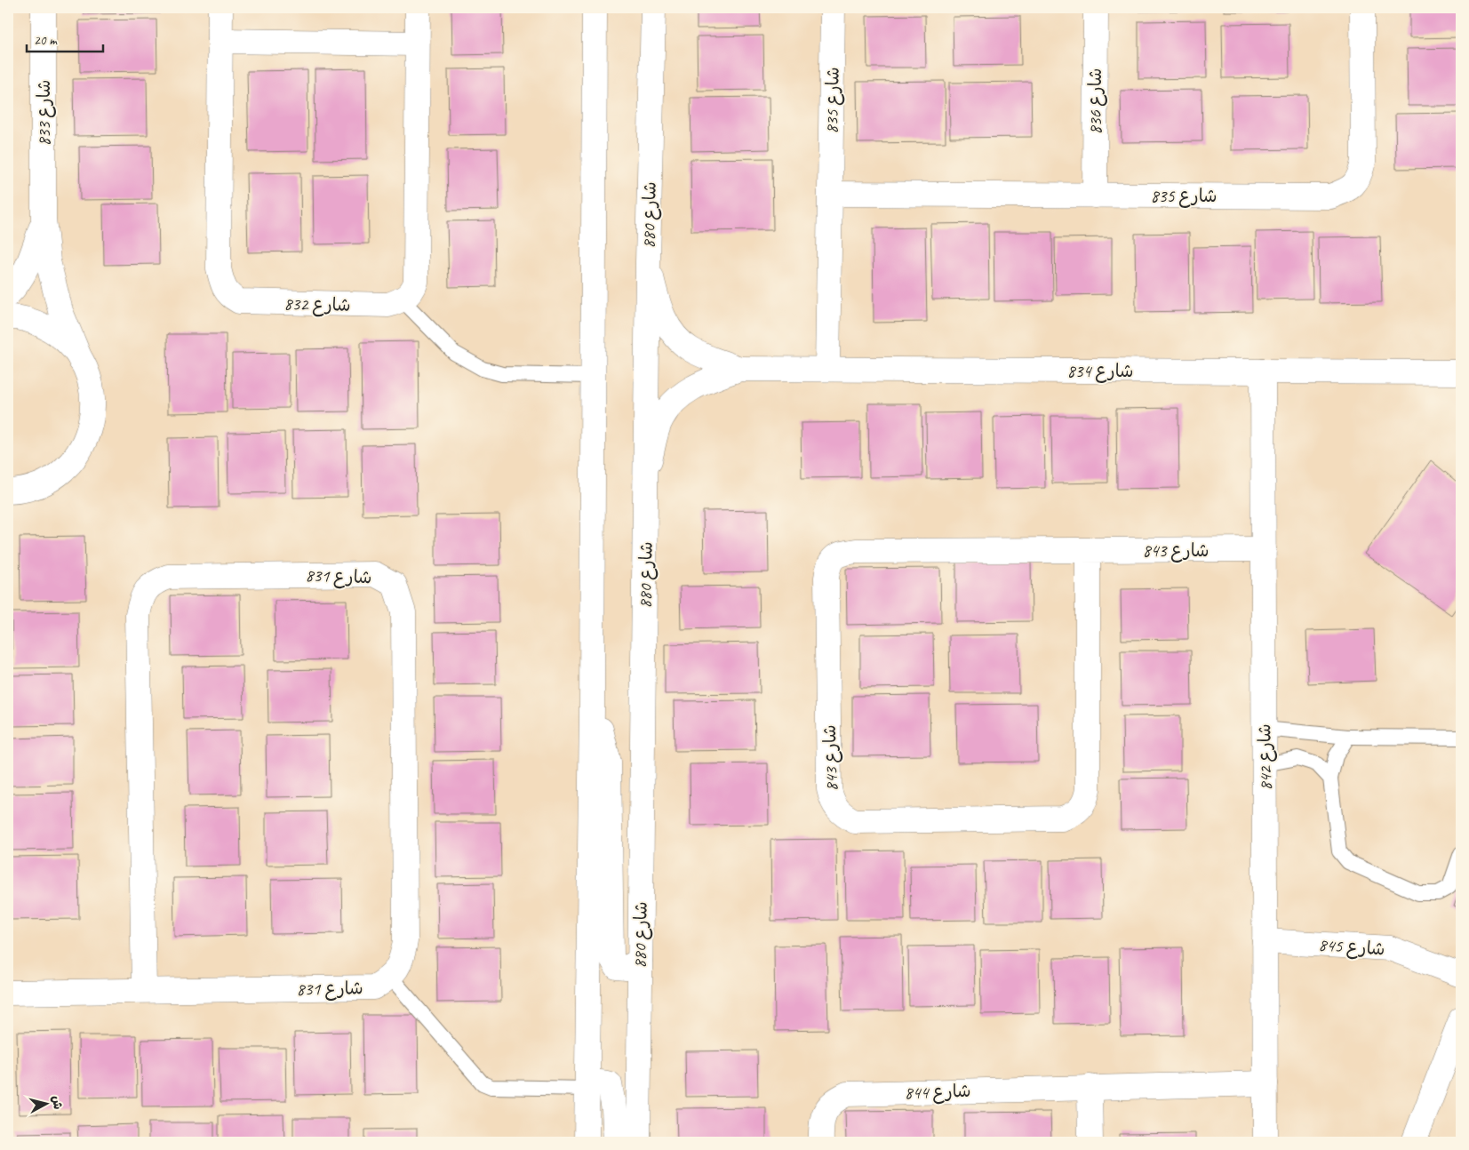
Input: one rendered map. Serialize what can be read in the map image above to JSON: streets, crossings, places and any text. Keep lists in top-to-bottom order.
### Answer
{
  "streets": {
    "street": [
      "شارع 835",
      "شارع 836",
      "شارع 833",
      "شارع 880",
      "شارع 832",
      "شارع 834",
      "شارع 843",
      "شارع 831",
      "شارع 842",
      "شارع 845",
      "شارع 844"
    ]
  },
  "crossings": [
    ["شارع 835", "شارع 836"],
    ["شارع 835", "شارع 834"],
    ["شارع 880", "شارع 834"],
    ["شارع 834", "شارع 842"],
    ["شارع 843", "شارع 842"],
    ["شارع 842", "شارع 845"],
    ["شارع 842", "شارع 844"]
  ],
  "scale_bar": "20 m",
  "north": "right"
}
